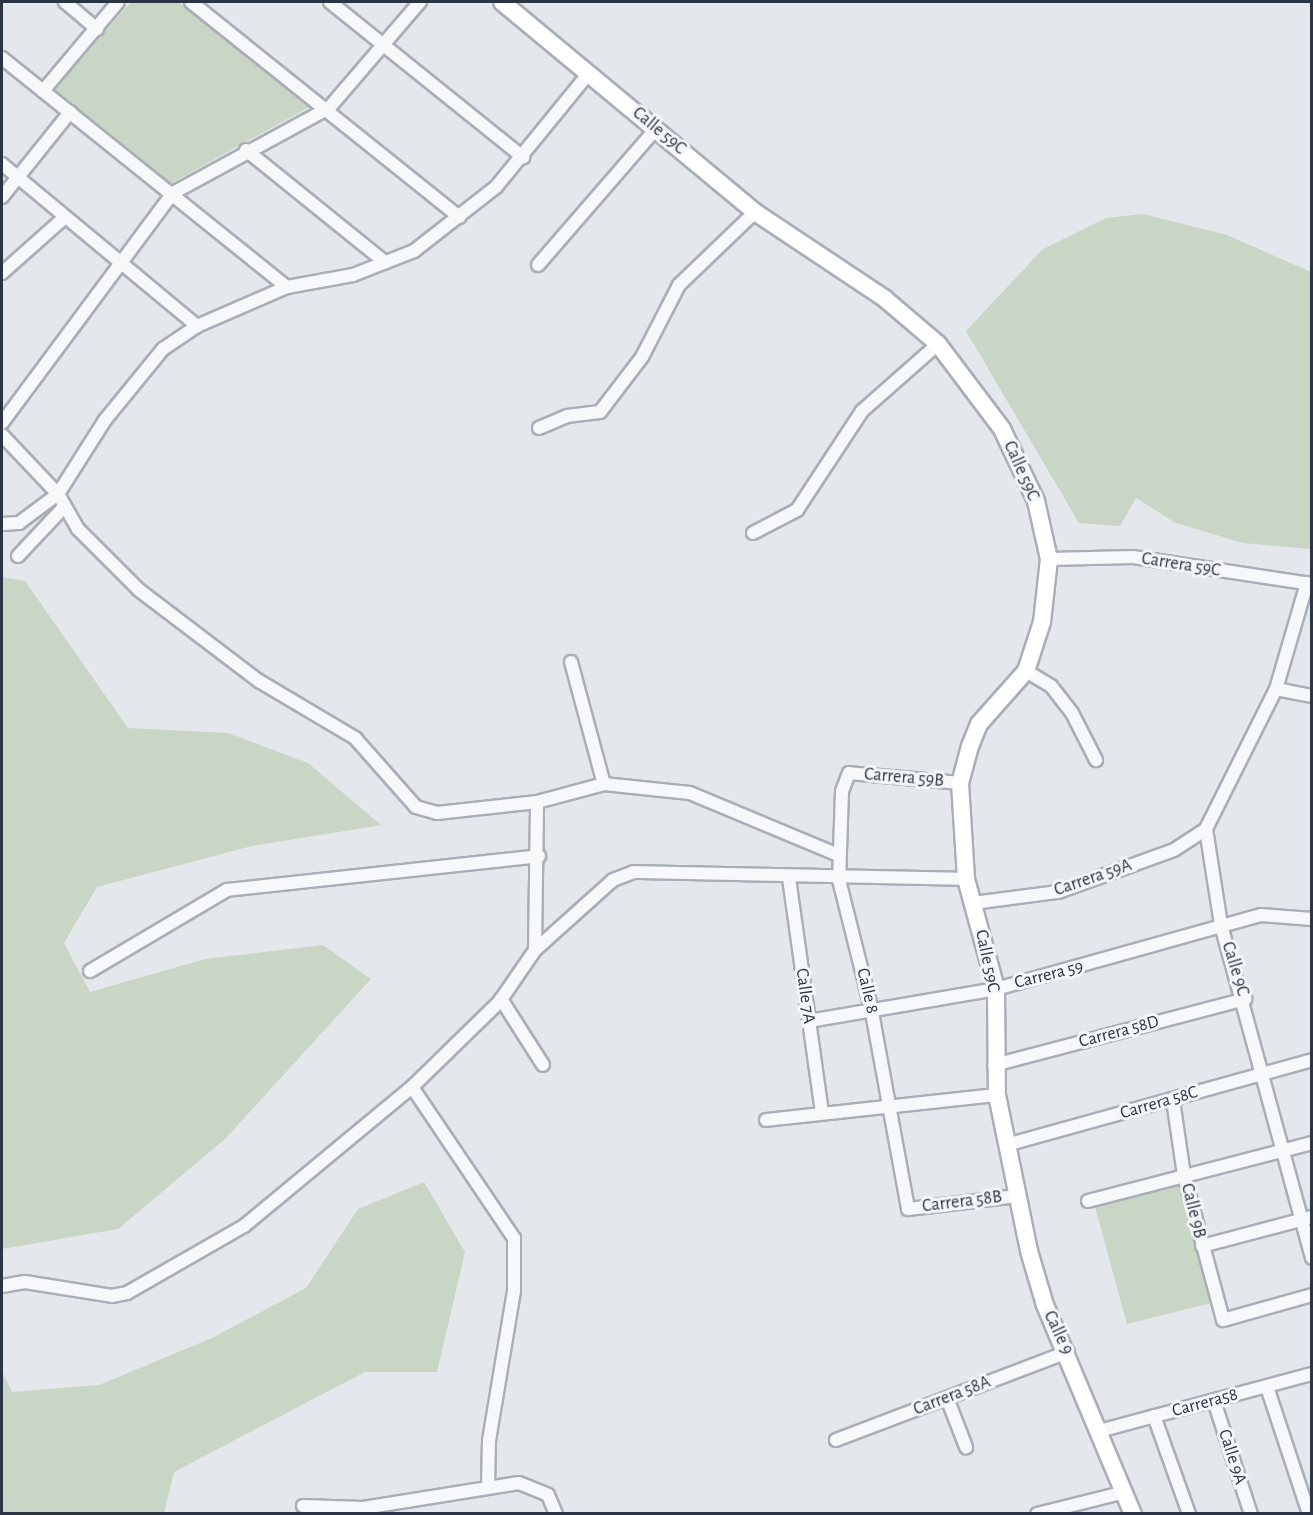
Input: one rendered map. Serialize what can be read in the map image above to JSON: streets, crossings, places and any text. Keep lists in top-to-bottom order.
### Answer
{
  "streets": {
    "street": [
      "Calle 59C",
      "Carrera 59C",
      "Carrera 59B",
      "Carrera 59A",
      "Calle 9C",
      "Carrera 59",
      "Calle 8",
      "Calle 7A",
      "Carrera 58D",
      "Carrera 58C",
      "Carrera 58B",
      "Calle 9B",
      "Calle 9",
      "Carrera 58A",
      "Carrera58",
      "Calle 9A"
    ]
  },
  "crossings": [
    ["Calle 59C", "Carrera 59C"],
    ["Calle 59C", "Carrera 59B"],
    ["Calle 59C", "Carrera 59A"],
    ["Calle 59C", "Carrera 59"],
    ["Calle 59C", "Carrera 58D"],
    ["Calle 59C", "Carrera 58C"],
    ["Calle 59C", "Calle 9"],
    ["Carrera 59B", "Calle 8"],
    ["Carrera 59A", "Calle 9C"],
    ["Calle 9C", "Carrera 59"],
    ["Calle 9C", "Carrera 58D"],
    ["Calle 9C", "Carrera 58C"],
    ["Carrera 59", "Calle 8"],
    ["Carrera 59", "Calle 7A"],
    ["Calle 8", "Carrera 58B"],
    ["Carrera 58C", "Calle 9B"],
    ["Carrera 58C", "Calle 9"],
    ["Carrera 58B", "Calle 9"],
    ["Calle 9", "Carrera 58A"],
    ["Calle 9", "Carrera58"],
    ["Carrera58", "Calle 9A"]
  ]
}
